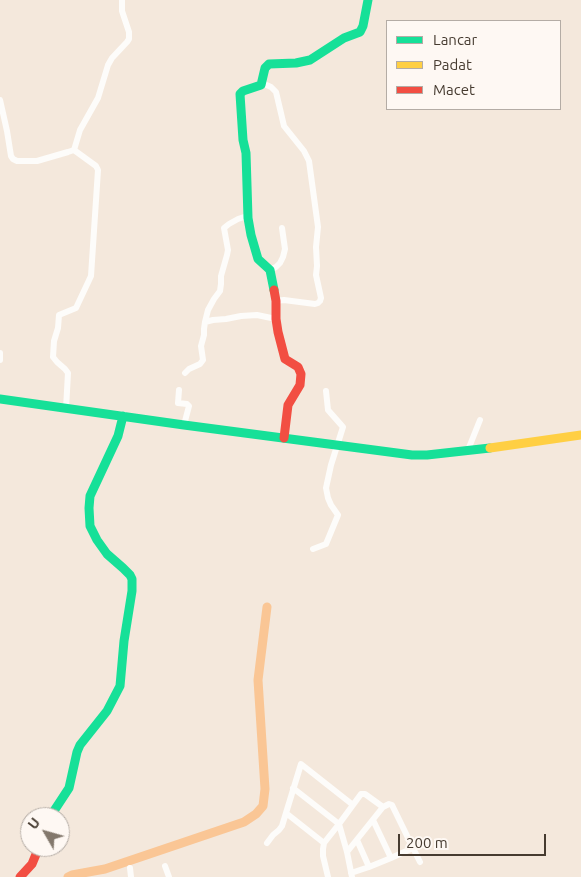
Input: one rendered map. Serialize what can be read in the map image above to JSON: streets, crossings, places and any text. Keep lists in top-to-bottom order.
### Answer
{
  "legend": ["Lancar", "Padat", "Macet"],
  "scale_bar": "200 m",
  "north": "top left"
}
